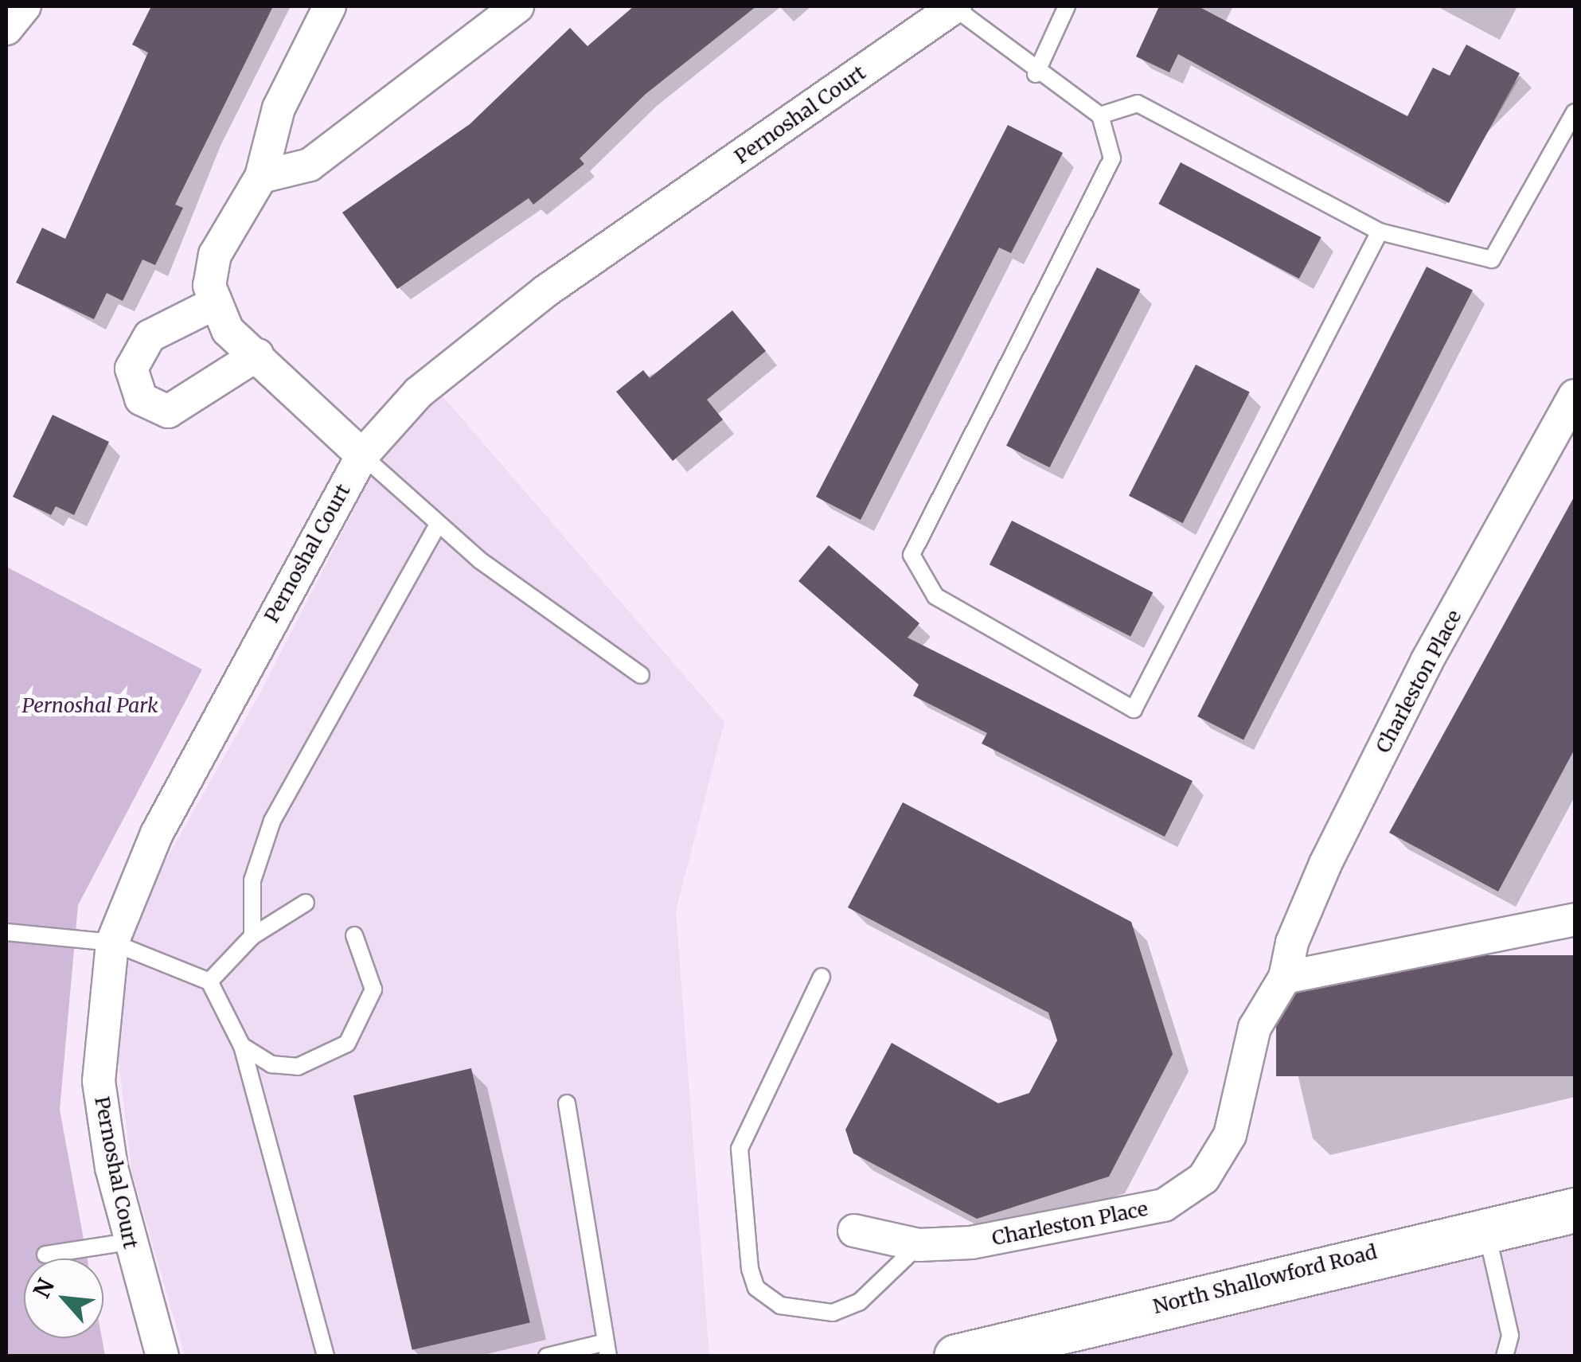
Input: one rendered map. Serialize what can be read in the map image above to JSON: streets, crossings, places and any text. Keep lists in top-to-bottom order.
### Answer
{
  "streets": {
    "street": ["Pernoshal Court", "Charleston Place", "North Shallowford Road"]
  },
  "parks": ["Pernoshal Park"],
  "north": "top left"
}
